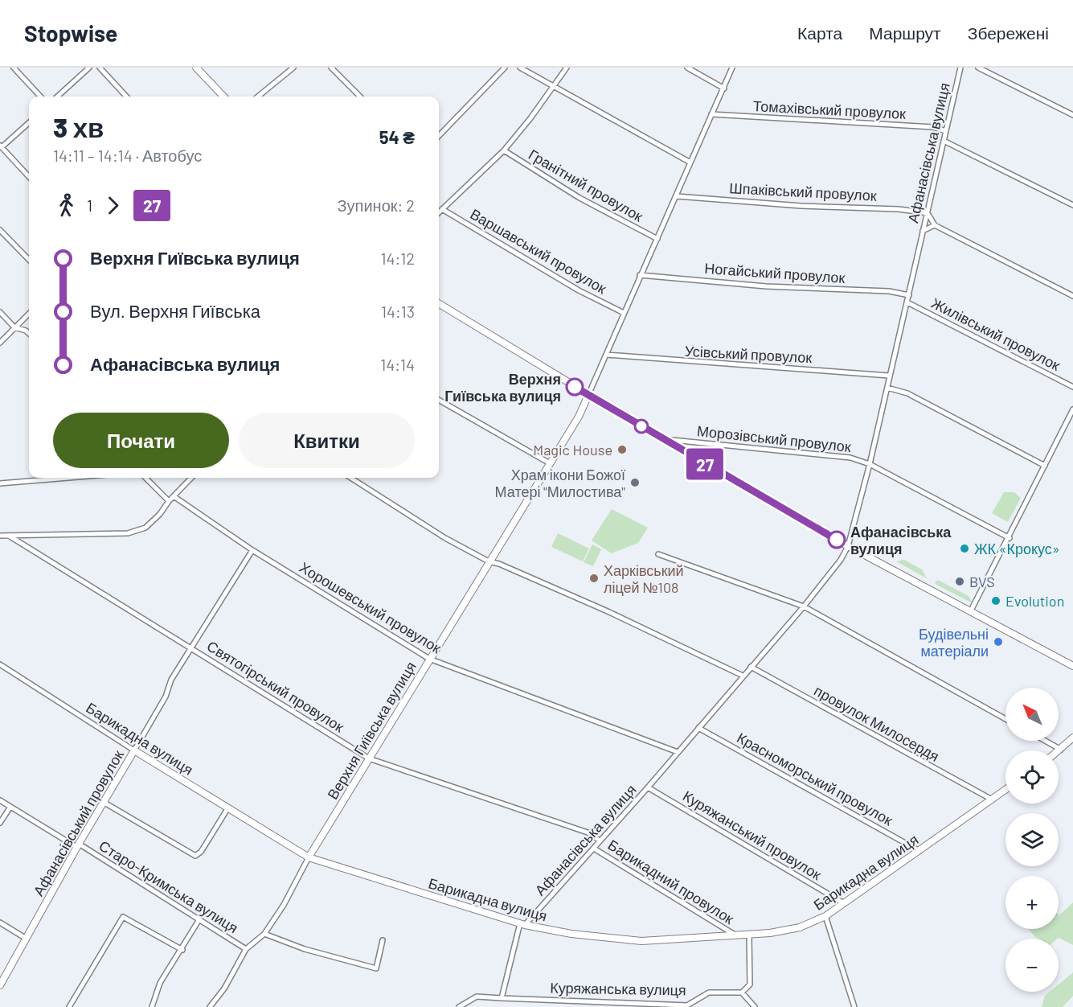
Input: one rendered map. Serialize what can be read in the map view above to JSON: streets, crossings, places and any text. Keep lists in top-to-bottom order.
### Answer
{
  "streets": {
    "street": [
      "Томахівський провулок",
      "Афанасівська вулиця",
      "Гранітний провулок",
      "Шпаківський провулок",
      "Варшавський провулок",
      "Ногайський провулок",
      "Жилівський провулок",
      "Усівський провулок",
      "Морозівський провулок",
      "Хорошевський провулок",
      "Святогірський провулок",
      "провулок Милосердя",
      "Верхня Гиївська вулиця",
      "Барикадна вулиця",
      "Красноморський провулок",
      "Афанасівський провулок",
      "Куряжанський провулок",
      "Барикадний провулок",
      "Старо-Кримська вулиця",
      "Куряжанська вулиця"
    ]
  },
  "crossings": [
    ["Томахівський провулок", "Афанасівська вулиця"],
    ["Томахівський провулок", "Верхня Гиївська вулиця"],
    ["Афанасівська вулиця", "Шпаківський провулок"],
    ["Афанасівська вулиця", "Ногайський провулок"],
    ["Афанасівська вулиця", "Жилівський провулок"],
    ["Афанасівська вулиця", "Усівський провулок"],
    ["Афанасівська вулиця", "Морозівський провулок"],
    ["Афанасівська вулиця", "Хорошевський провулок"],
    ["Афанасівська вулиця", "Святогірський провулок"],
    ["Афанасівська вулиця", "провулок Милосердя"],
    ["Афанасівська вулиця", "Барикадна вулиця"],
    ["Афанасівська вулиця", "Красноморський провулок"],
    ["Афанасівська вулиця", "Куряжанський провулок"],
    ["Афанасівська вулиця", "Барикадний провулок"],
    ["Афанасівська вулиця", "Куряжанська вулиця"],
    ["Гранітний провулок", "Верхня Гиївська вулиця"],
    ["Шпаківський провулок", "Верхня Гиївська вулиця"],
    ["Варшавський провулок", "Верхня Гиївська вулиця"],
    ["Ногайський провулок", "Верхня Гиївська вулиця"],
    ["Усівський провулок", "Верхня Гиївська вулиця"],
    ["Хорошевський провулок", "Верхня Гиївська вулиця"],
    ["Хорошевський провулок", "Афанасівський провулок"],
    ["Святогірський провулок", "Верхня Гиївська вулиця"],
    ["Святогірський провулок", "Афанасівський провулок"],
    ["провулок Милосердя", "Барикадна вулиця"],
    ["Верхня Гиївська вулиця", "Барикадна вулиця"],
    ["Верхня Гиївська вулиця", "Старо-Кримська вулиця"],
    ["Барикадна вулиця", "Красноморський провулок"],
    ["Барикадна вулиця", "Афанасівський провулок"],
    ["Барикадна вулиця", "Куряжанський провулок"],
    ["Барикадна вулиця", "Барикадний провулок"],
    ["Афанасівський провулок", "Старо-Кримська вулиця"],
    ["Барикадний провулок", "Куряжанська вулиця"]
  ],
  "places": [
    "Верхня Гиївська вулиця",
    "Magic House",
    "Храм ікони Божої Матері \"Милостива\"",
    "Афанасівська вулиця",
    "ЖК «Крокус»",
    "Харківський ліцей №108",
    "BVS",
    "Evolution",
    "Будівельні матеріали"
  ],
  "lines": ["bus line 27"],
  "north": "top left",
  "page": {
    "header": "Stopwise",
    "nav": ["Карта", "Маршрут", "Збережені"],
    "on_map": "27",
    "heading": ["3 хв", "14:11 – 14:14 · Автобус", "54 ₴"],
    "legs": ["1", "27", "Зупинок: 2"],
    "list": [
      {
        "name": "Верхня Гиївська вулиця",
        "value": "14:12"
      },
      {
        "name": "Вул. Верхня Гиївська",
        "value": "14:13"
      },
      {
        "name": "Афанасівська вулиця",
        "value": "14:14"
      }
    ],
    "buttons": ["Почати", "Квитки"],
    "map_buttons": ["+", "−"]
  }
}
